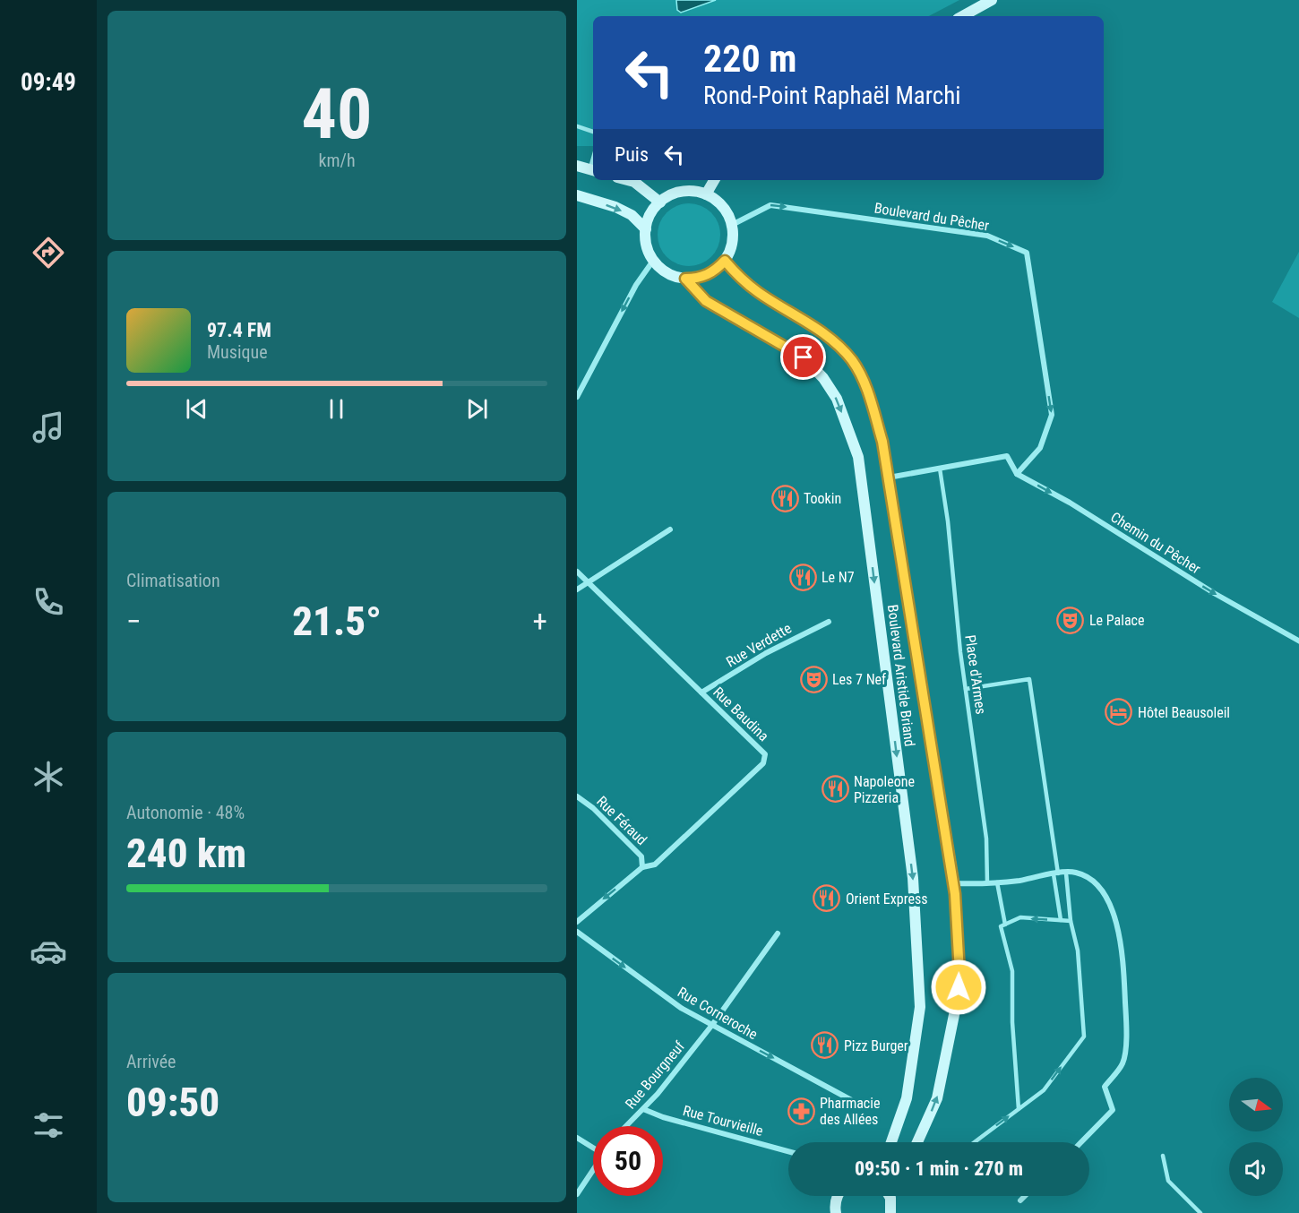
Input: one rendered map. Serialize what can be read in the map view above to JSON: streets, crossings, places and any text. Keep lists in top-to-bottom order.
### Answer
{
  "streets": {
    "main road": ["Boulevard Aristide Briand"],
    "street": [
      "Boulevard du Pêcher",
      "Chemin du Pêcher",
      "Rue Verdette",
      "Rue Baudina",
      "Rue Féraud",
      "Rue Corneroche",
      "Rue Bourgneuf",
      "Rue Tourvieille"
    ],
    "lane": ["Place d'Armes"]
  },
  "crossings": [
    ["Boulevard du Pêcher", "Chemin du Pêcher"],
    ["Boulevard du Pêcher", "Boulevard Aristide Briand"],
    ["Rue Verdette", "Rue Baudina"],
    ["Rue Baudina", "Rue Féraud"],
    ["Rue Corneroche", "Rue Bourgneuf"],
    ["Rue Bourgneuf", "Rue Tourvieille"]
  ],
  "one_way": ["Chemin du Pêcher", "Rue Corneroche"],
  "places": {
    "restaurant": [
      "Tookin",
      "Le N7",
      "Napoleone Pizzeria",
      "Orient Express",
      "Pizz Burger"
    ],
    "theatre": ["Le Palace", "Les 7 Nef"],
    "hotel": ["Hôtel Beausoleil"],
    "pharmacy": ["Pharmacie des Allées"]
  },
  "north": "right",
  "page": {
    "tabs": "09:49",
    "tile": [
      ["40", "km/h"],
      "Climatisation",
      ["Autonomie · 48%", "240 km"],
      ["Arrivée", "09:50"]
    ],
    "turn": ["220 m", "Rond-Point Raphaël Marchi"],
    "then": "Puis",
    "song": ["97.4 FM", "Musique"],
    "heat": ["−", "21.5°", "+"],
    "limit": "50",
    "trip": "09:50 · 1 min · 270 m"
  }
}
